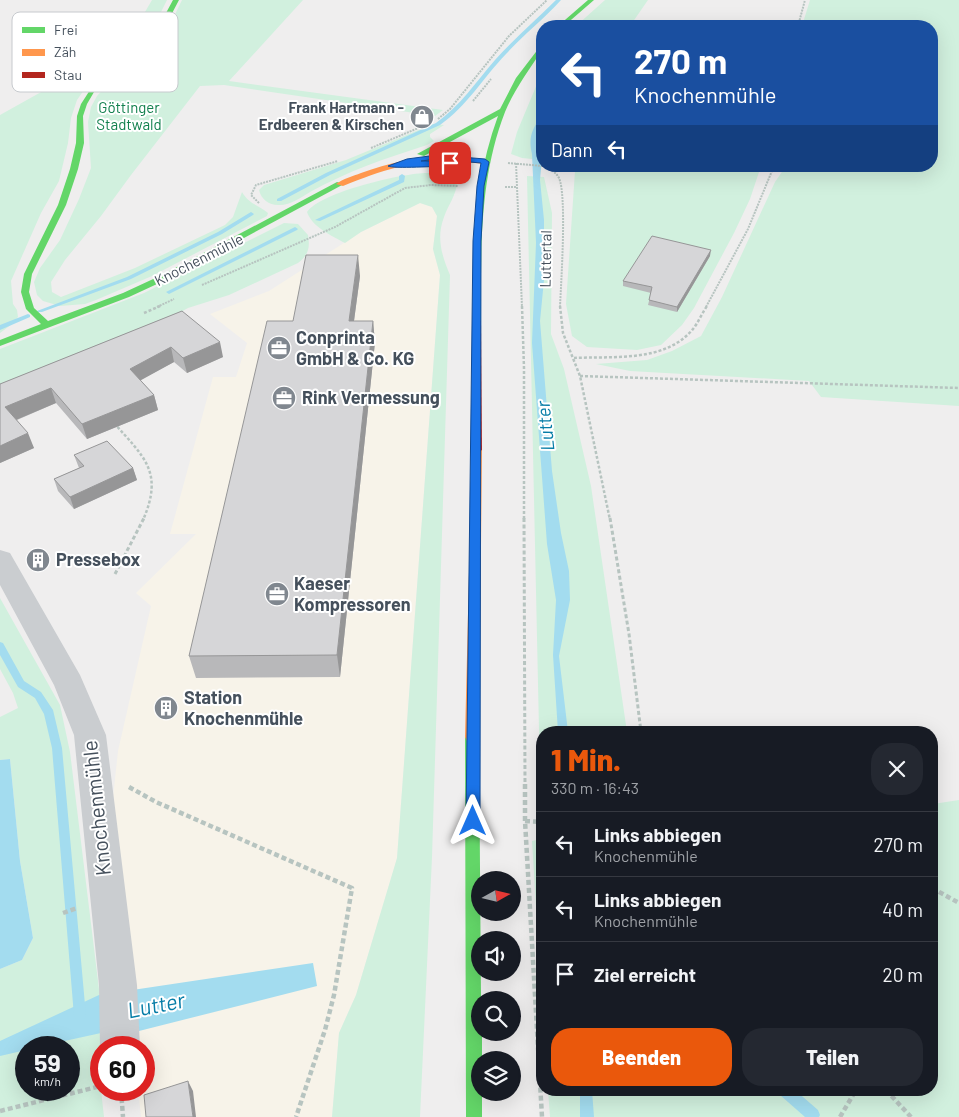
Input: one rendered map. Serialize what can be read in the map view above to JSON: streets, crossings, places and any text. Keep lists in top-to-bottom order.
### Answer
{
  "streets": {
    "street": ["Knochenmühle"],
    "path": ["Luttertal"]
  },
  "water": ["Lutter"],
  "parks": ["Göttinger Stadtwald"],
  "places": {
    "shop": ["Frank Hartmann - Erdbeeren & Kirschen"],
    "office": ["Conprinta GmbH & Co. KG", "Rink Vermessung", "Kaeser Kompressoren"],
    "building": ["Pressebox", "Station Knochenmühle"]
  },
  "legend": ["Frei", "Zäh", "Stau"],
  "north": "right",
  "page": {
    "turn": ["270 m", "Knochenmühle"],
    "then": "Dann",
    "heading": ["1 Min.", "330 m · 16:43"],
    "list": [
      {
        "name": "Links abbiegen",
        "note": "Knochenmühle",
        "value": "270 m"
      },
      {
        "name": "Links abbiegen",
        "note": "Knochenmühle",
        "value": "40 m"
      },
      {
        "name": "Ziel erreicht",
        "value": "20 m"
      }
    ],
    "buttons": ["Beenden", "Teilen"],
    "speed": "59 km/h",
    "limit": "60"
  }
}
